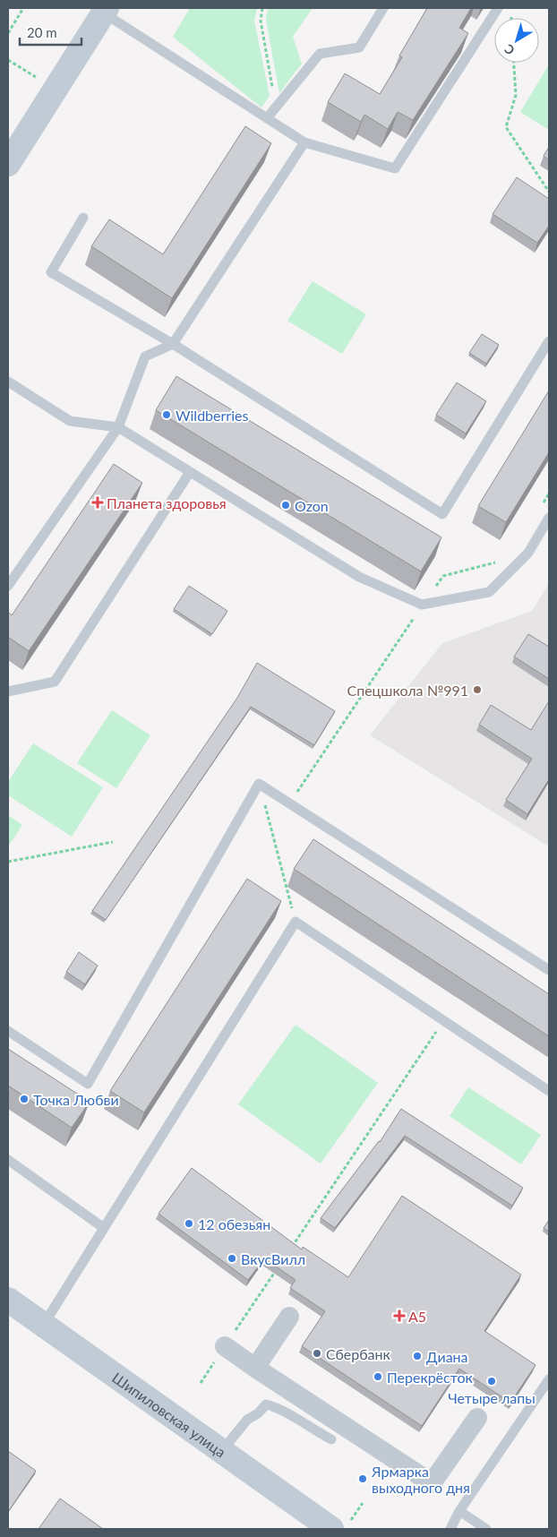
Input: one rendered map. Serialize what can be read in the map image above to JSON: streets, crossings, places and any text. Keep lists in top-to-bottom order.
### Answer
{
  "streets": {
    "main road": ["Шипиловская улица"]
  },
  "places": {
    "other": [
      "Wildberries",
      "Ozon",
      "Спецшкола №991",
      "Точка Любви",
      "12 обезьян",
      "ВкусВилл",
      "Сбербанк",
      "Диана",
      "Перекрёсток",
      "Четыре лапы",
      "Ярмарка выходного дня"
    ],
    "health": ["Планета здоровья", "А5"]
  },
  "scale_bar": "20 m",
  "north": "bottom left"
}
